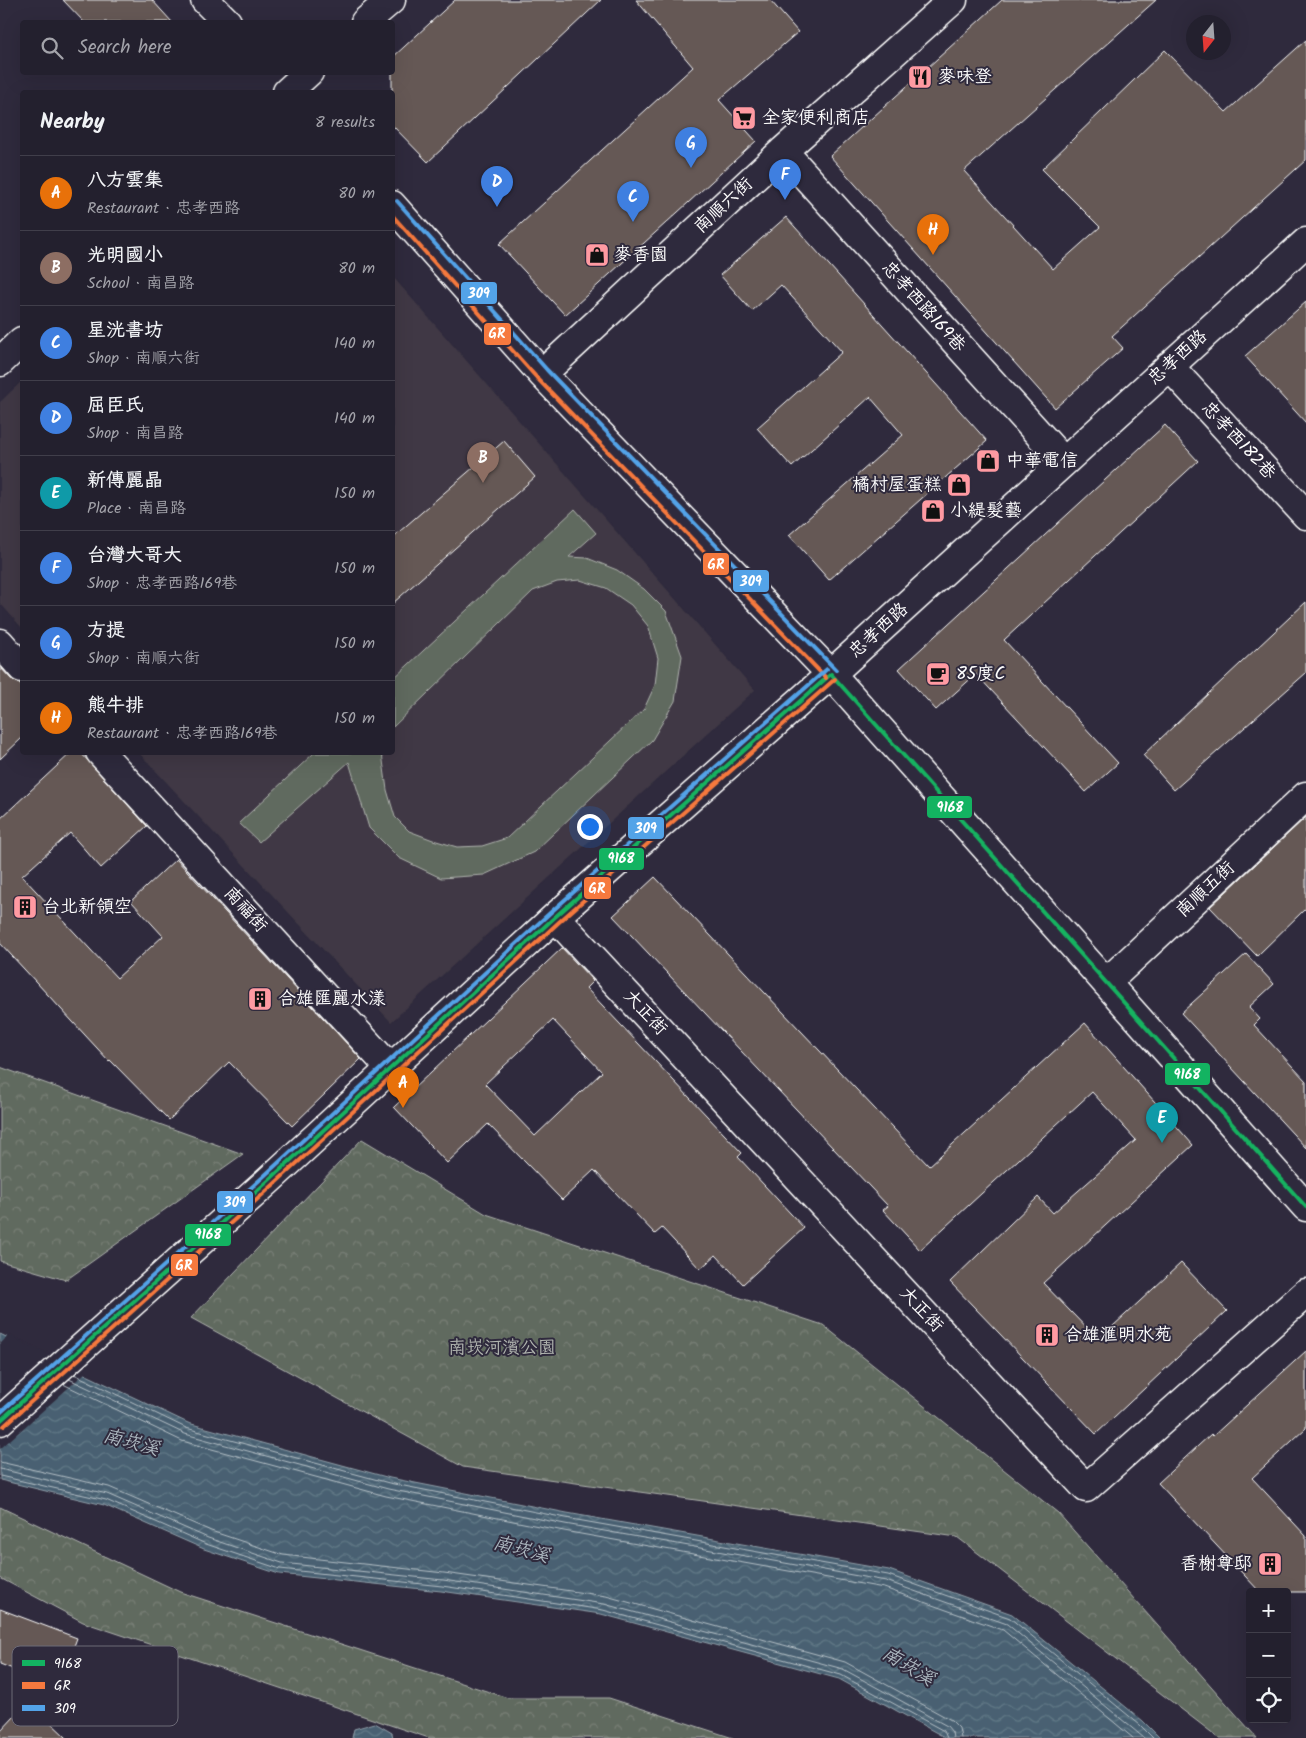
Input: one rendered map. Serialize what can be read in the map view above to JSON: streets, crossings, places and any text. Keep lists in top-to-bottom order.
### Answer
{
  "streets": {
    "street": [
      "南順六街",
      "忠孝西路169巷",
      "忠孝西路",
      "忠孝西182巷",
      "南順五街",
      "南福街",
      "大正街"
    ]
  },
  "crossings": [
    ["南順六街", "忠孝西路169巷"],
    ["忠孝西路169巷", "忠孝西路"],
    ["忠孝西路", "忠孝西182巷"],
    ["忠孝西路", "南福街"],
    ["忠孝西路", "大正街"]
  ],
  "water": ["南崁溪"],
  "parks": ["南崁河濱公園"],
  "places": {
    "restaurant": ["麥味登"],
    "supermarket": ["全家便利商店"],
    "shop": [
      "麥香園",
      "中華電信",
      "橘村屋蛋糕",
      "小緹髮藝"
    ],
    "cafe": ["85度C"],
    "building": [
      "台北新領空",
      "合雄匯麗水漾",
      "合雄滙明水苑",
      "香榭尊邸"
    ]
  },
  "lines": ["transit line 309", "transit line GR", "transit line 9168"],
  "legend": ["9168", "GR", "309"],
  "north": "bottom",
  "page": {
    "search": "Search here",
    "heading": ["Nearby", "8 results"],
    "pins": [
      "G",
      "F",
      "D",
      "C",
      "H",
      "B",
      "A",
      "E"
    ],
    "list": [
      {
        "mark": "A",
        "name": "八方雲集",
        "note": "Restaurant · 忠孝西路",
        "value": "80 m"
      },
      {
        "mark": "B",
        "name": "光明國小",
        "note": "School · 南昌路",
        "value": "80 m"
      },
      {
        "mark": "C",
        "name": "星洸書坊",
        "note": "Shop · 南順六街",
        "value": "140 m"
      },
      {
        "mark": "D",
        "name": "屈臣氏",
        "note": "Shop · 南昌路",
        "value": "140 m"
      },
      {
        "mark": "E",
        "name": "新傳麗晶",
        "note": "Place · 南昌路",
        "value": "150 m"
      },
      {
        "mark": "F",
        "name": "台灣大哥大",
        "note": "Shop · 忠孝西路169巷",
        "value": "150 m"
      },
      {
        "mark": "G",
        "name": "方提",
        "note": "Shop · 南順六街",
        "value": "150 m"
      },
      {
        "mark": "H",
        "name": "熊牛排",
        "note": "Restaurant · 忠孝西路169巷",
        "value": "150 m"
      }
    ],
    "map_buttons": ["+", "−"]
  }
}
